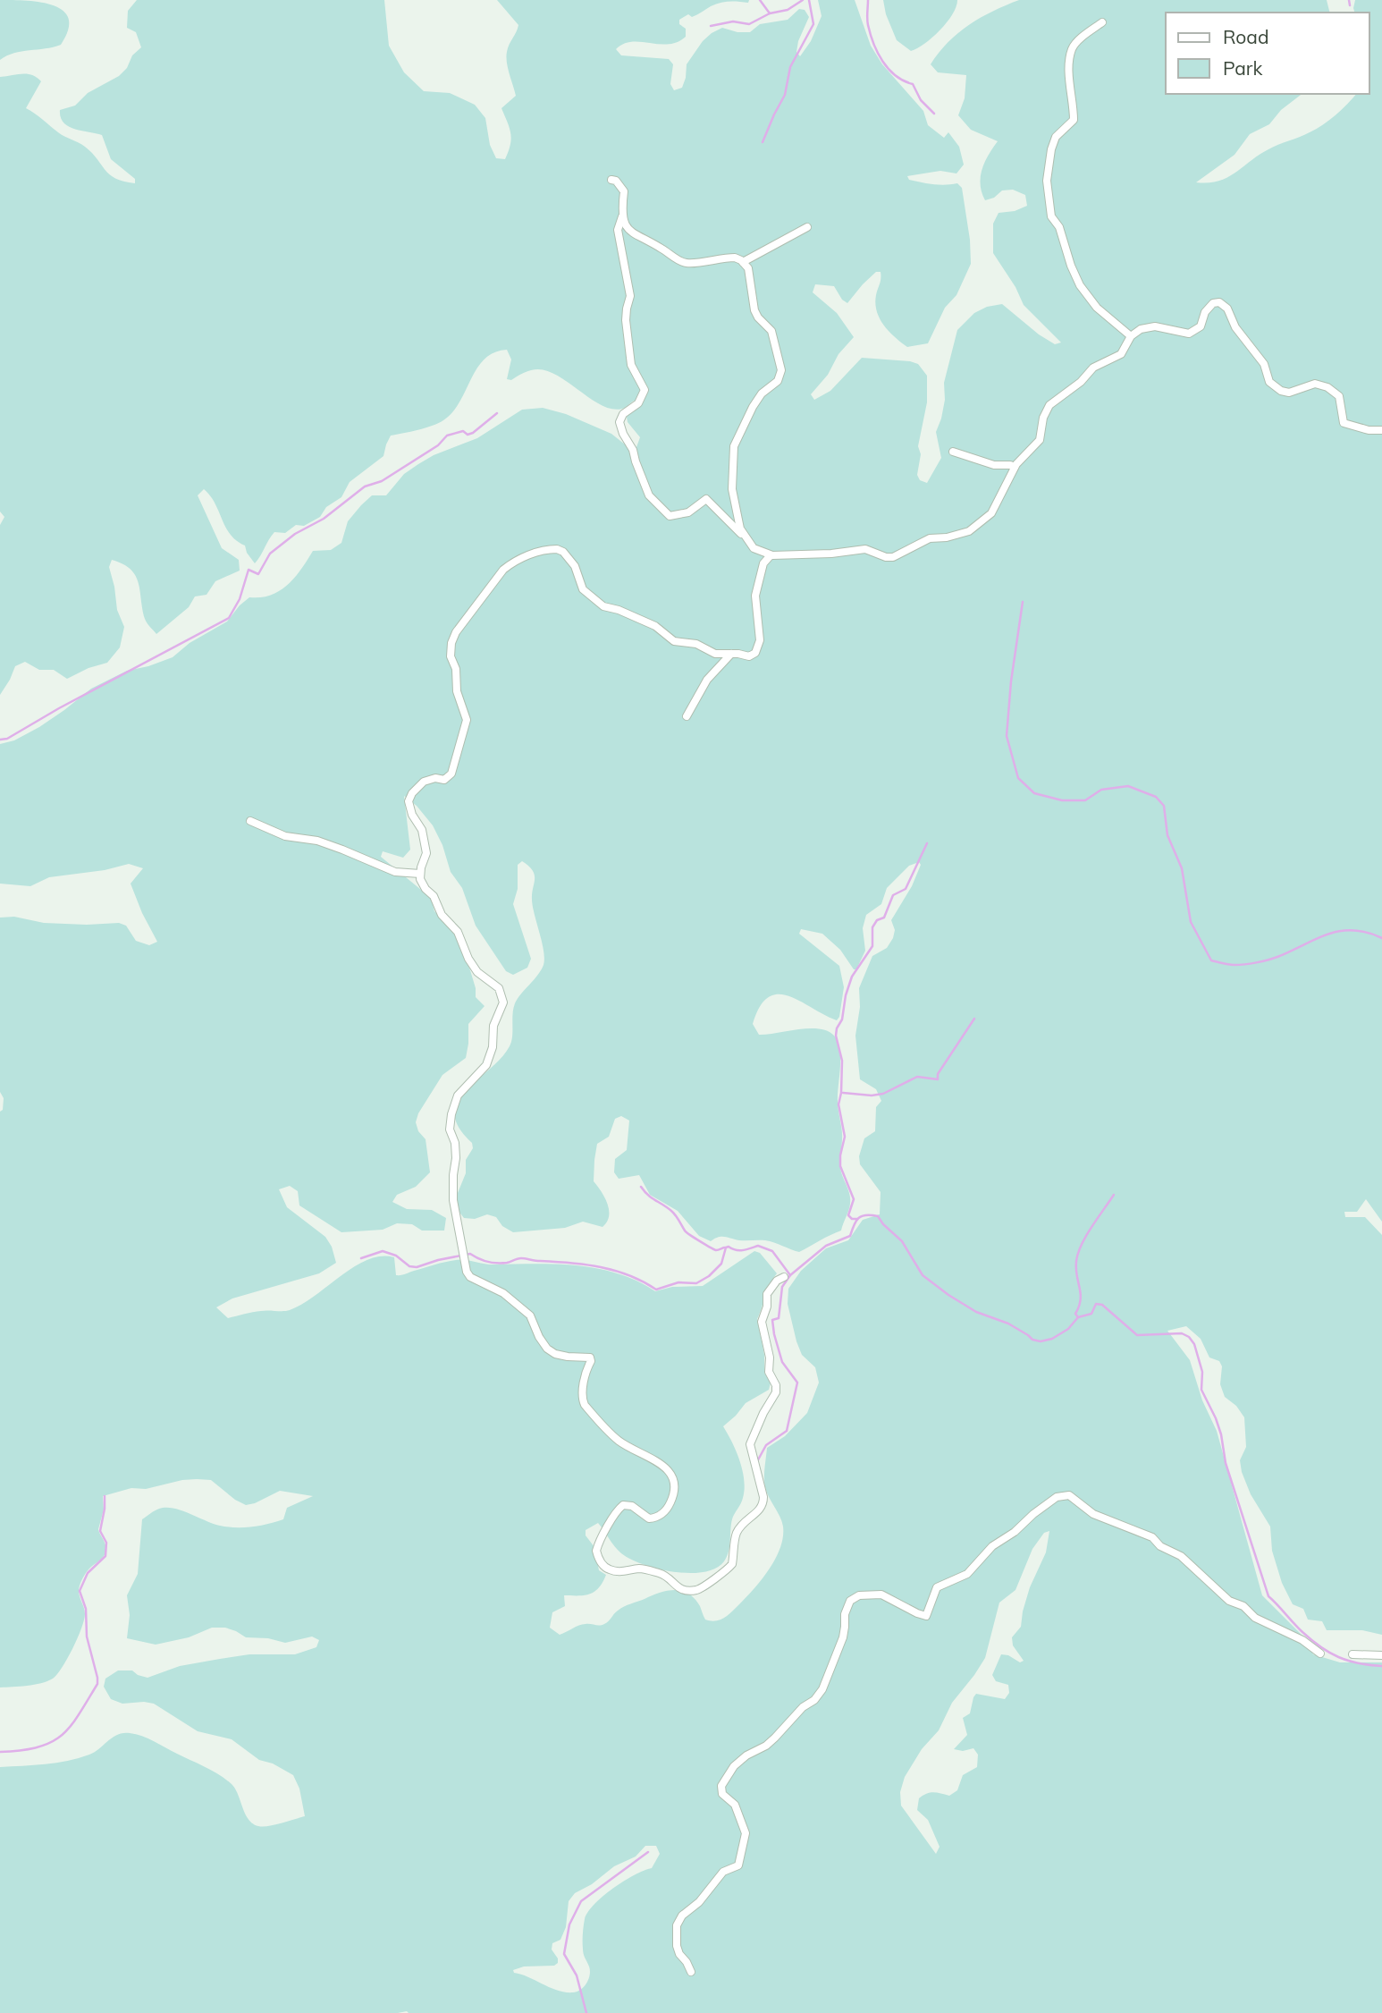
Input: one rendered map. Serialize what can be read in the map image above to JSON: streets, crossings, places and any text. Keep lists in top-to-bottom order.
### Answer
{
  "legend": ["Road", "Park"]
}
